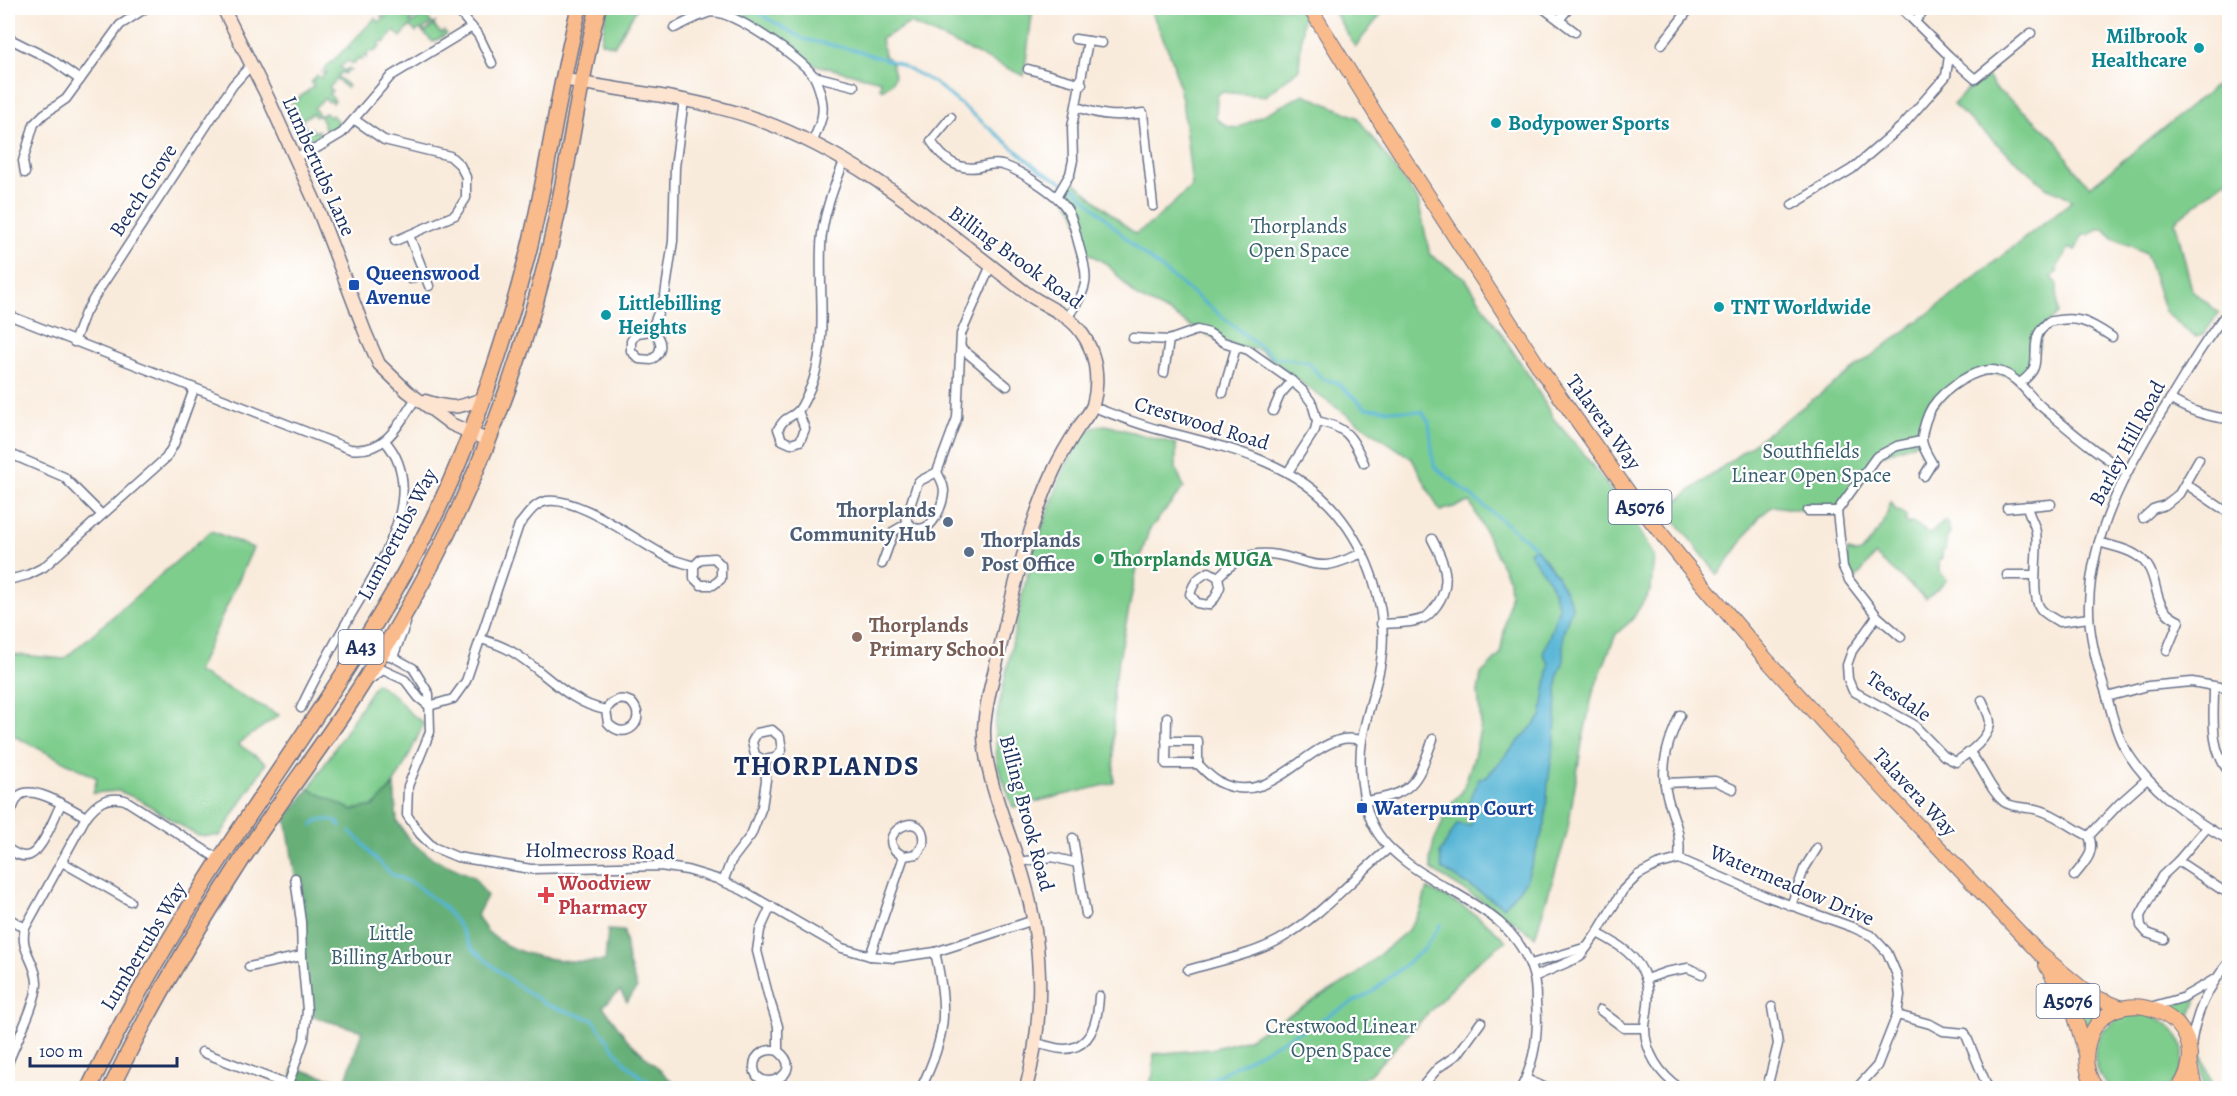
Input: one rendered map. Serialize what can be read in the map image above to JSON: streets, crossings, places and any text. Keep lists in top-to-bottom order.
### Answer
{
  "streets": {
    "highway": ["Lumbertubs Way", "A43"],
    "main road": ["Talavera Way", "A5076"],
    "street": [
      "Lumbertubs Lane",
      "Beech Grove",
      "Billing Brook Road",
      "Crestwood Road",
      "Barley Hill Road",
      "Teesdale",
      "Holmecross Road",
      "Watermeadow Drive"
    ]
  },
  "crossings": [
    ["Lumbertubs Lane", "Beech Grove"],
    ["Lumbertubs Lane", "Lumbertubs Way"],
    ["Billing Brook Road", "Crestwood Road"],
    ["Billing Brook Road", "Lumbertubs Way"],
    ["Billing Brook Road", "Holmecross Road"],
    ["Crestwood Road", "Watermeadow Drive"],
    ["Lumbertubs Way", "Holmecross Road"]
  ],
  "districts": ["THORPLANDS"],
  "parks": [
    "Thorplands Open Space",
    "Southfields Linear Open Space",
    "Little Billing Arbour",
    "Crestwood Linear Open Space"
  ],
  "places": {
    "other": [
      "Milbrook Healthcare",
      "Bodypower Sports",
      "TNT Worldwide",
      "Littlebilling Heights",
      "Thorplands Community Hub",
      "Thorplands Post Office",
      "Thorplands MUGA",
      "Thorplands Primary School"
    ],
    "transit": ["Queenswood Avenue", "Waterpump Court"],
    "health": ["Woodview Pharmacy"]
  },
  "scale_bar": "100 m"
}
